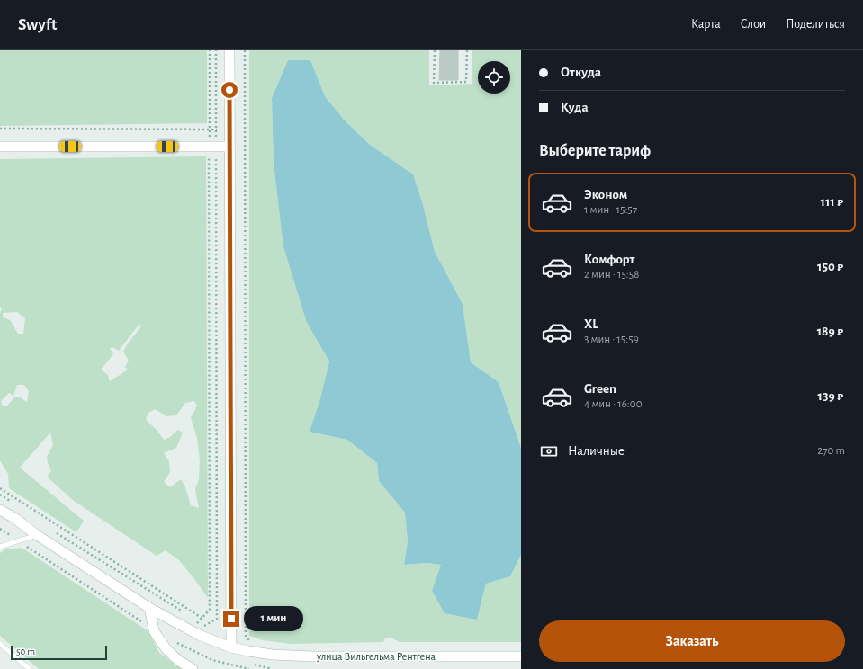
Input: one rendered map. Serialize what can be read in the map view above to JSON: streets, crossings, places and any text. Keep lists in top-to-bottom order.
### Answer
{
  "streets": {
    "street": ["улица Вильгельма Рентгена"]
  },
  "scale_bar": "50 m",
  "page": {
    "header": "Swyft",
    "nav": ["Карта", "Слои", "Поделиться"],
    "banner": ["Откуда", "Куда"],
    "heading": "Выберите тариф",
    "list": [
      {
        "name": "Эконом",
        "note": "1 мин · 15:57",
        "value": "111 ₽"
      },
      {
        "name": "Комфорт",
        "note": "2 мин · 15:58",
        "value": "150 ₽"
      },
      {
        "name": "XL",
        "note": "3 мин · 15:59",
        "value": "189 ₽"
      },
      {
        "name": "Green",
        "note": "4 мин · 16:00",
        "value": "139 ₽"
      }
    ],
    "pay": ["Наличные", "270 m"],
    "bubble": "1 мин",
    "buttons": "Заказать",
    "scale": "50 m"
  }
}
